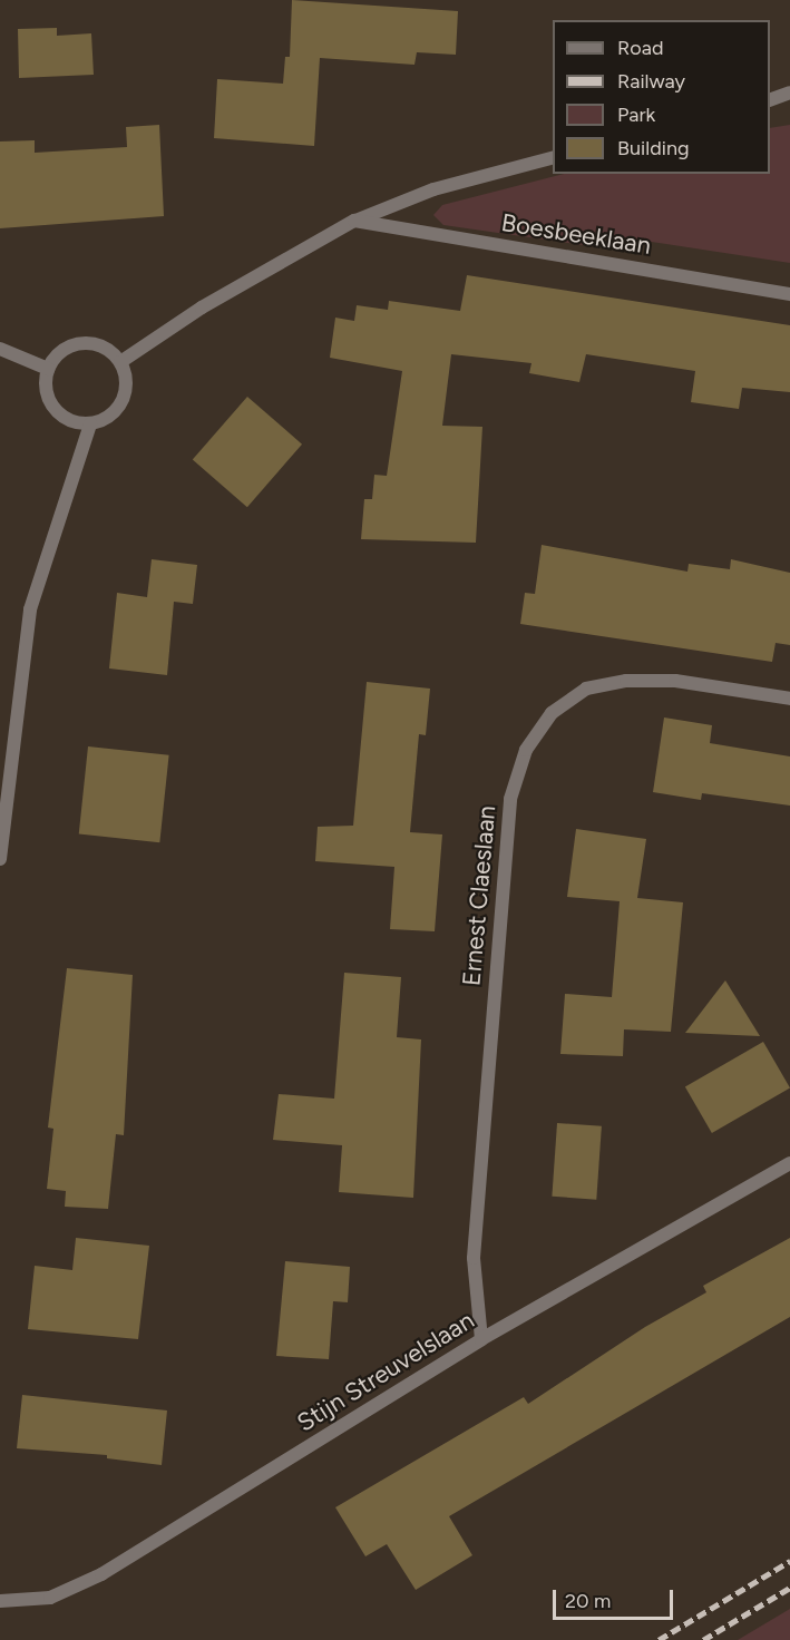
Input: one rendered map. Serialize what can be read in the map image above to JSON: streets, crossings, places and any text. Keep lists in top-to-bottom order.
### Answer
{
  "streets": {
    "street": ["Boesbeeklaan", "Ernest Claeslaan", "Stijn Streuvelslaan"]
  },
  "crossings": [
    ["Ernest Claeslaan", "Stijn Streuvelslaan"]
  ],
  "legend": [
    "Road",
    "Railway",
    "Park",
    "Building"
  ],
  "scale_bar": "20 m"
}
